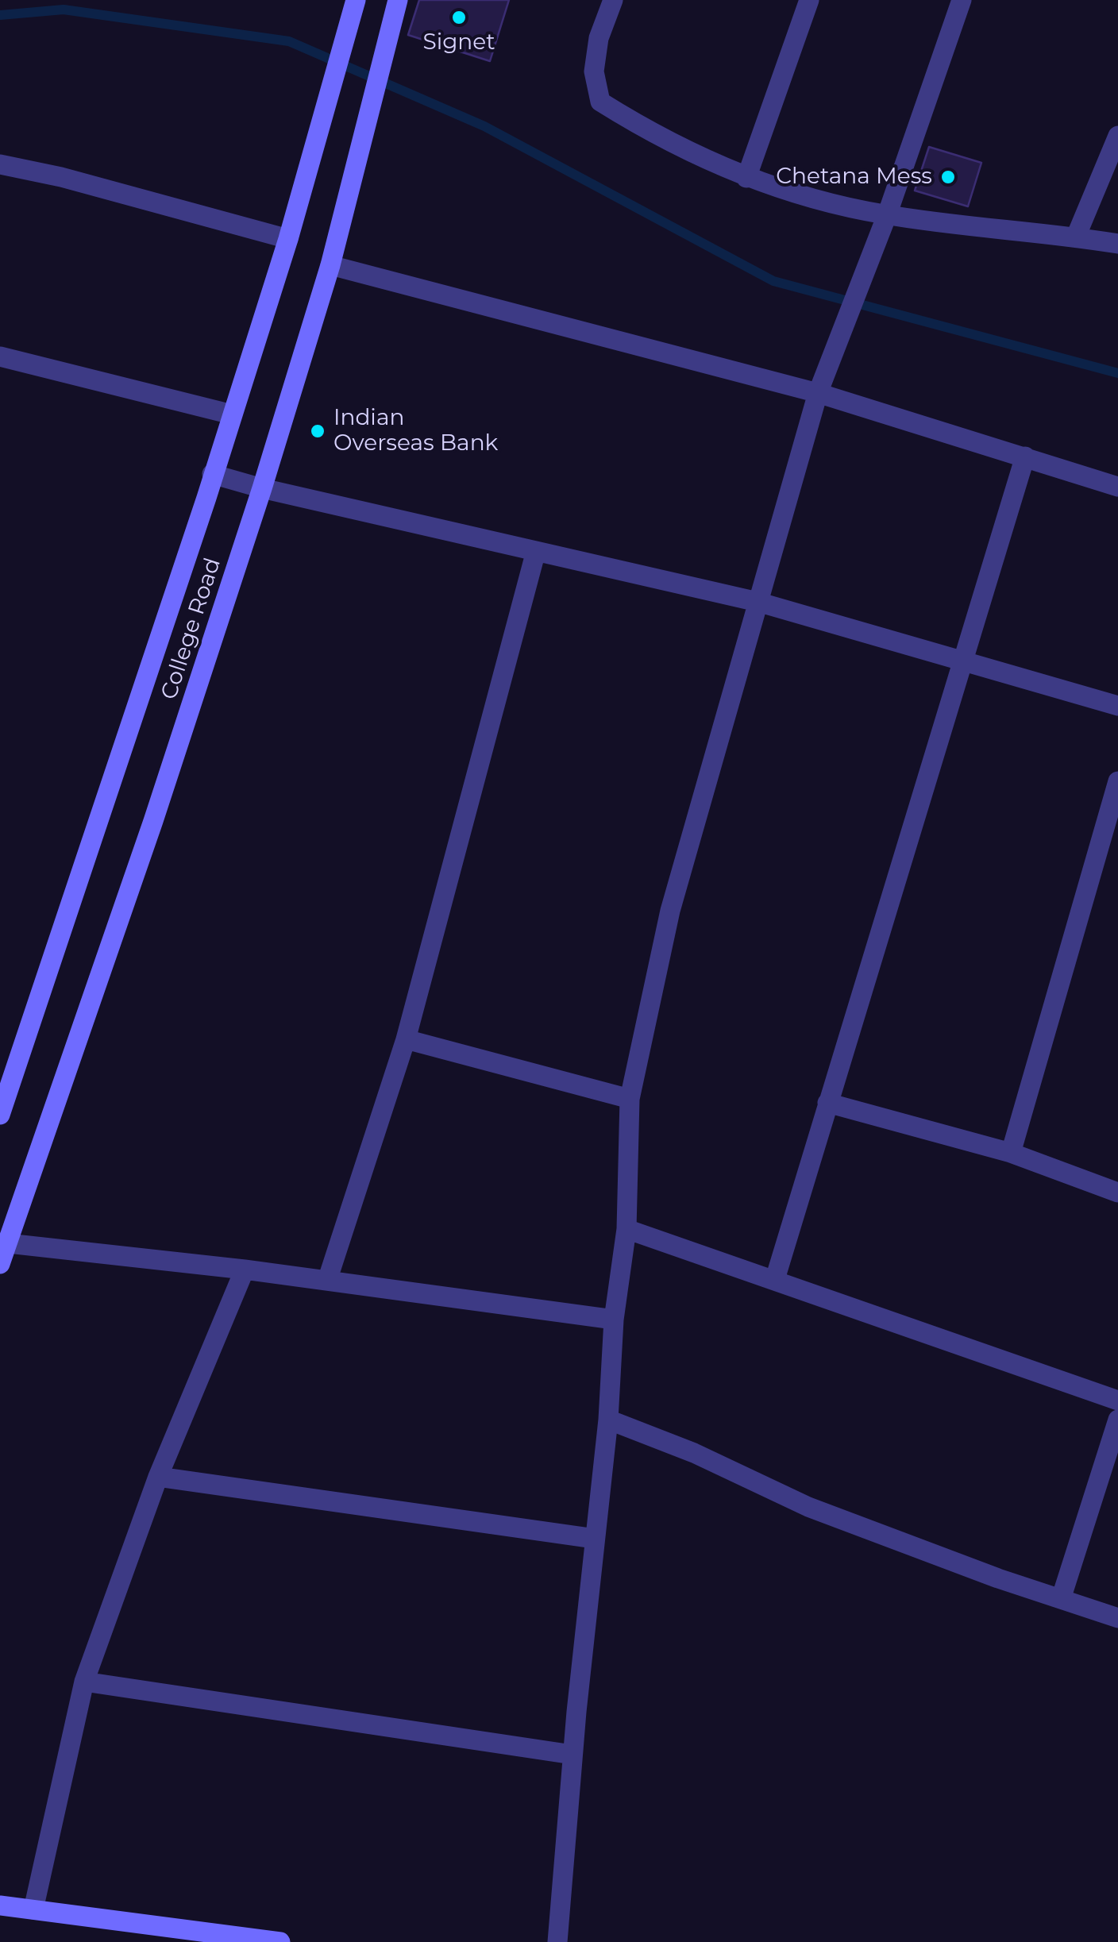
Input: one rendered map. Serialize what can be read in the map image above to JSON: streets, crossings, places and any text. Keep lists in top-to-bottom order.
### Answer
{
  "streets": {
    "main road": ["College Road"]
  },
  "places": ["Signet", "Chetana Mess", "Indian Overseas Bank"]
}
